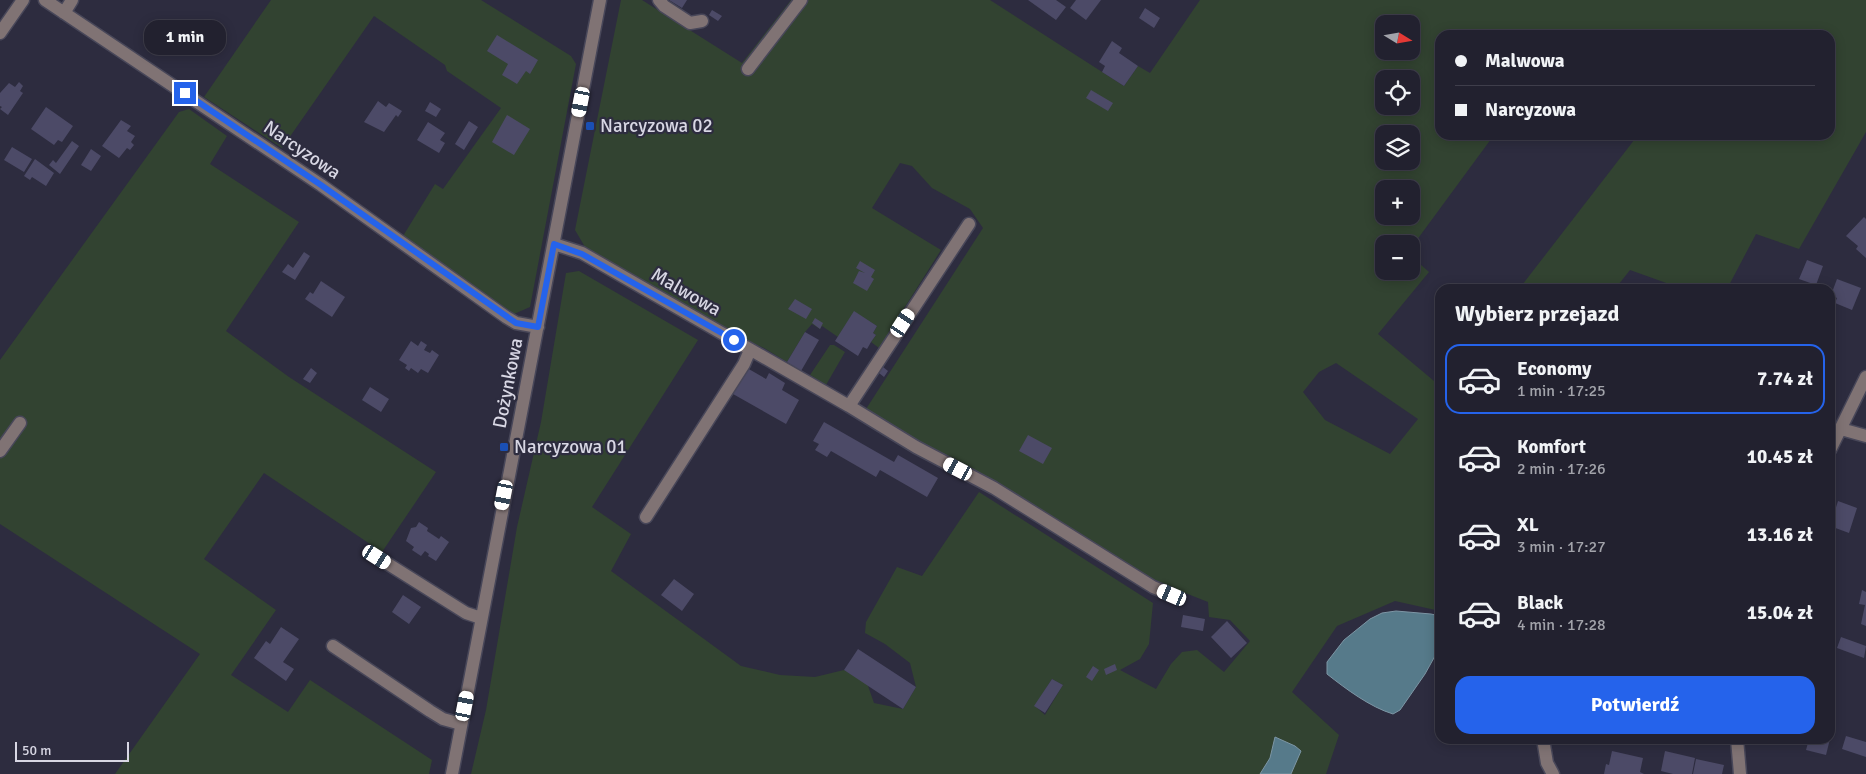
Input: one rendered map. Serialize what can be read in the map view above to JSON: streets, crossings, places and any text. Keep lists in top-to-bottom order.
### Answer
{
  "streets": {
    "street": ["Narcyzowa", "Malwowa", "Dożynkowa"]
  },
  "crossings": [
    ["Narcyzowa", "Dożynkowa"],
    ["Malwowa", "Dożynkowa"]
  ],
  "places": {
    "transit": ["Narcyzowa 02", "Narcyzowa 01"]
  },
  "scale_bar": "50 m",
  "north": "right",
  "page": {
    "map_buttons": ["+", "−"],
    "bubble": "1 min",
    "banner": ["Malwowa", "Narcyzowa"],
    "heading": "Wybierz przejazd",
    "list": [
      {
        "name": "Economy",
        "note": "1 min · 17:25",
        "value": "7.74 zł"
      },
      {
        "name": "Komfort",
        "note": "2 min · 17:26",
        "value": "10.45 zł"
      },
      {
        "name": "XL",
        "note": "3 min · 17:27",
        "value": "13.16 zł"
      },
      {
        "name": "Black",
        "note": "4 min · 17:28",
        "value": "15.04 zł"
      }
    ],
    "buttons": "Potwierdź",
    "scale": "50 m"
  }
}
